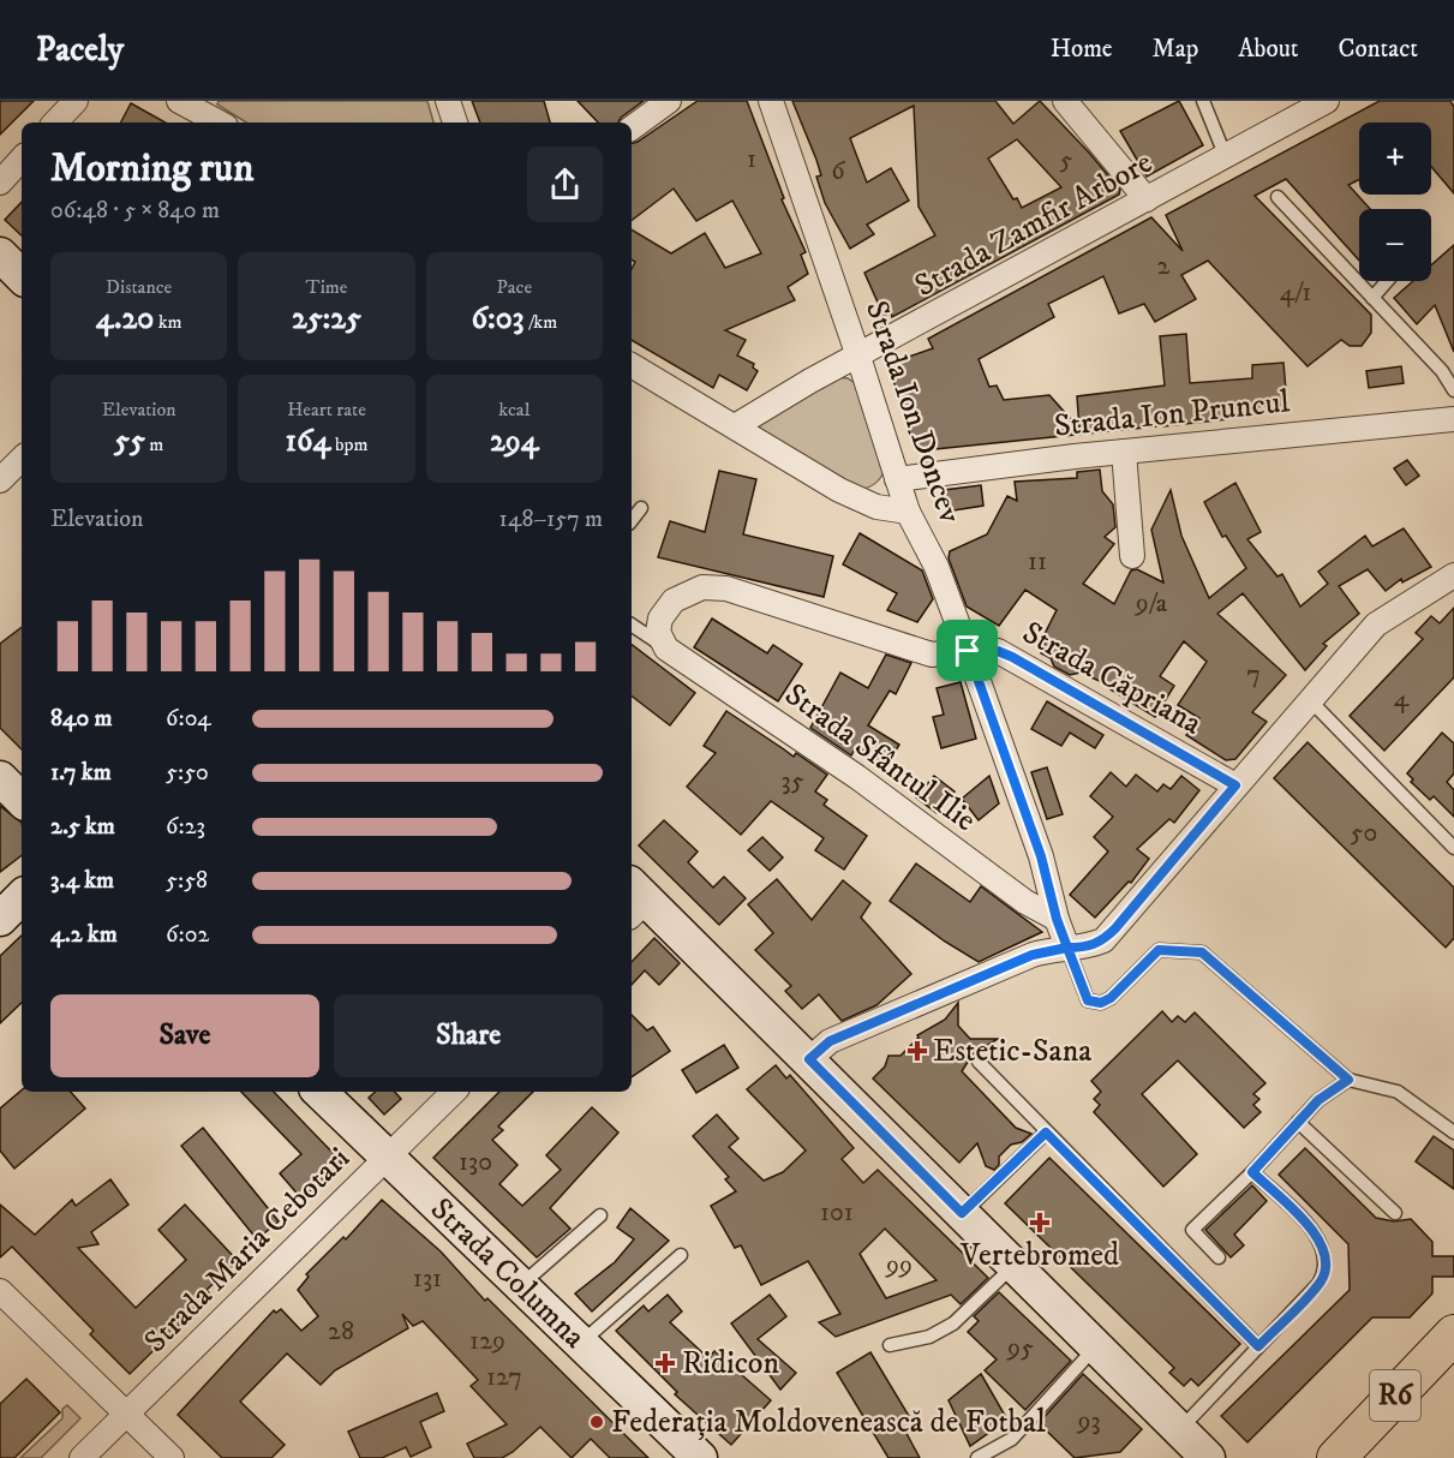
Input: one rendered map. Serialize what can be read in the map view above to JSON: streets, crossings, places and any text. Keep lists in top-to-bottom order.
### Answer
{
  "streets": {
    "main road": ["Strada Columna", "R6"],
    "street": [
      "Strada Zamfir Arbore",
      "Strada Ion Doncev",
      "Strada Ion Pruncul",
      "Strada Căpriana",
      "Strada Sfântul Ilie",
      "Strada Maria Cebotari"
    ]
  },
  "crossings": [
    ["Strada Zamfir Arbore", "Strada Ion Doncev"],
    ["Strada Ion Doncev", "Strada Ion Pruncul"],
    ["Strada Ion Doncev", "Strada Căpriana"],
    ["Strada Ion Doncev", "Strada Sfântul Ilie"],
    ["Strada Căpriana", "Strada Sfântul Ilie"],
    ["Strada Maria Cebotari", "Strada Columna"]
  ],
  "places": {
    "health": ["Estetic-Sana", "Vertebromed", "Ridicon"],
    "other": ["Federația Moldovenească de Fotbal"]
  },
  "house_numbers": [
    "1",
    "5",
    "6",
    "2",
    "4/1",
    "11",
    "9/a",
    "7",
    "4",
    "35",
    "50",
    "130",
    "101",
    "99",
    "131",
    "28",
    "129",
    "95",
    "127",
    "93"
  ],
  "page": {
    "header": "Pacely",
    "nav": [
      "Home",
      "Map",
      "About",
      "Contact"
    ],
    "map_buttons": ["+", "−"],
    "heading": ["Morning run", "06:48 · 5 × 840 m"],
    "stats": [
      ["Distance", "4.20 km"],
      ["Time", "25:25"],
      ["Pace", "6:03 /km"],
      ["Elevation", "55 m"],
      ["Heart rate", "164 bpm"],
      ["kcal", "294"]
    ],
    "chart": ["Elevation", "148–157 m"],
    "list": [
      {
        "name": "840 m",
        "note": "6:04"
      },
      {
        "name": "1.7 km",
        "note": "5:50"
      },
      {
        "name": "2.5 km",
        "note": "6:23"
      },
      {
        "name": "3.4 km",
        "note": "5:58"
      },
      {
        "name": "4.2 km",
        "note": "6:02"
      }
    ],
    "buttons": ["Save", "Share"]
  }
}
